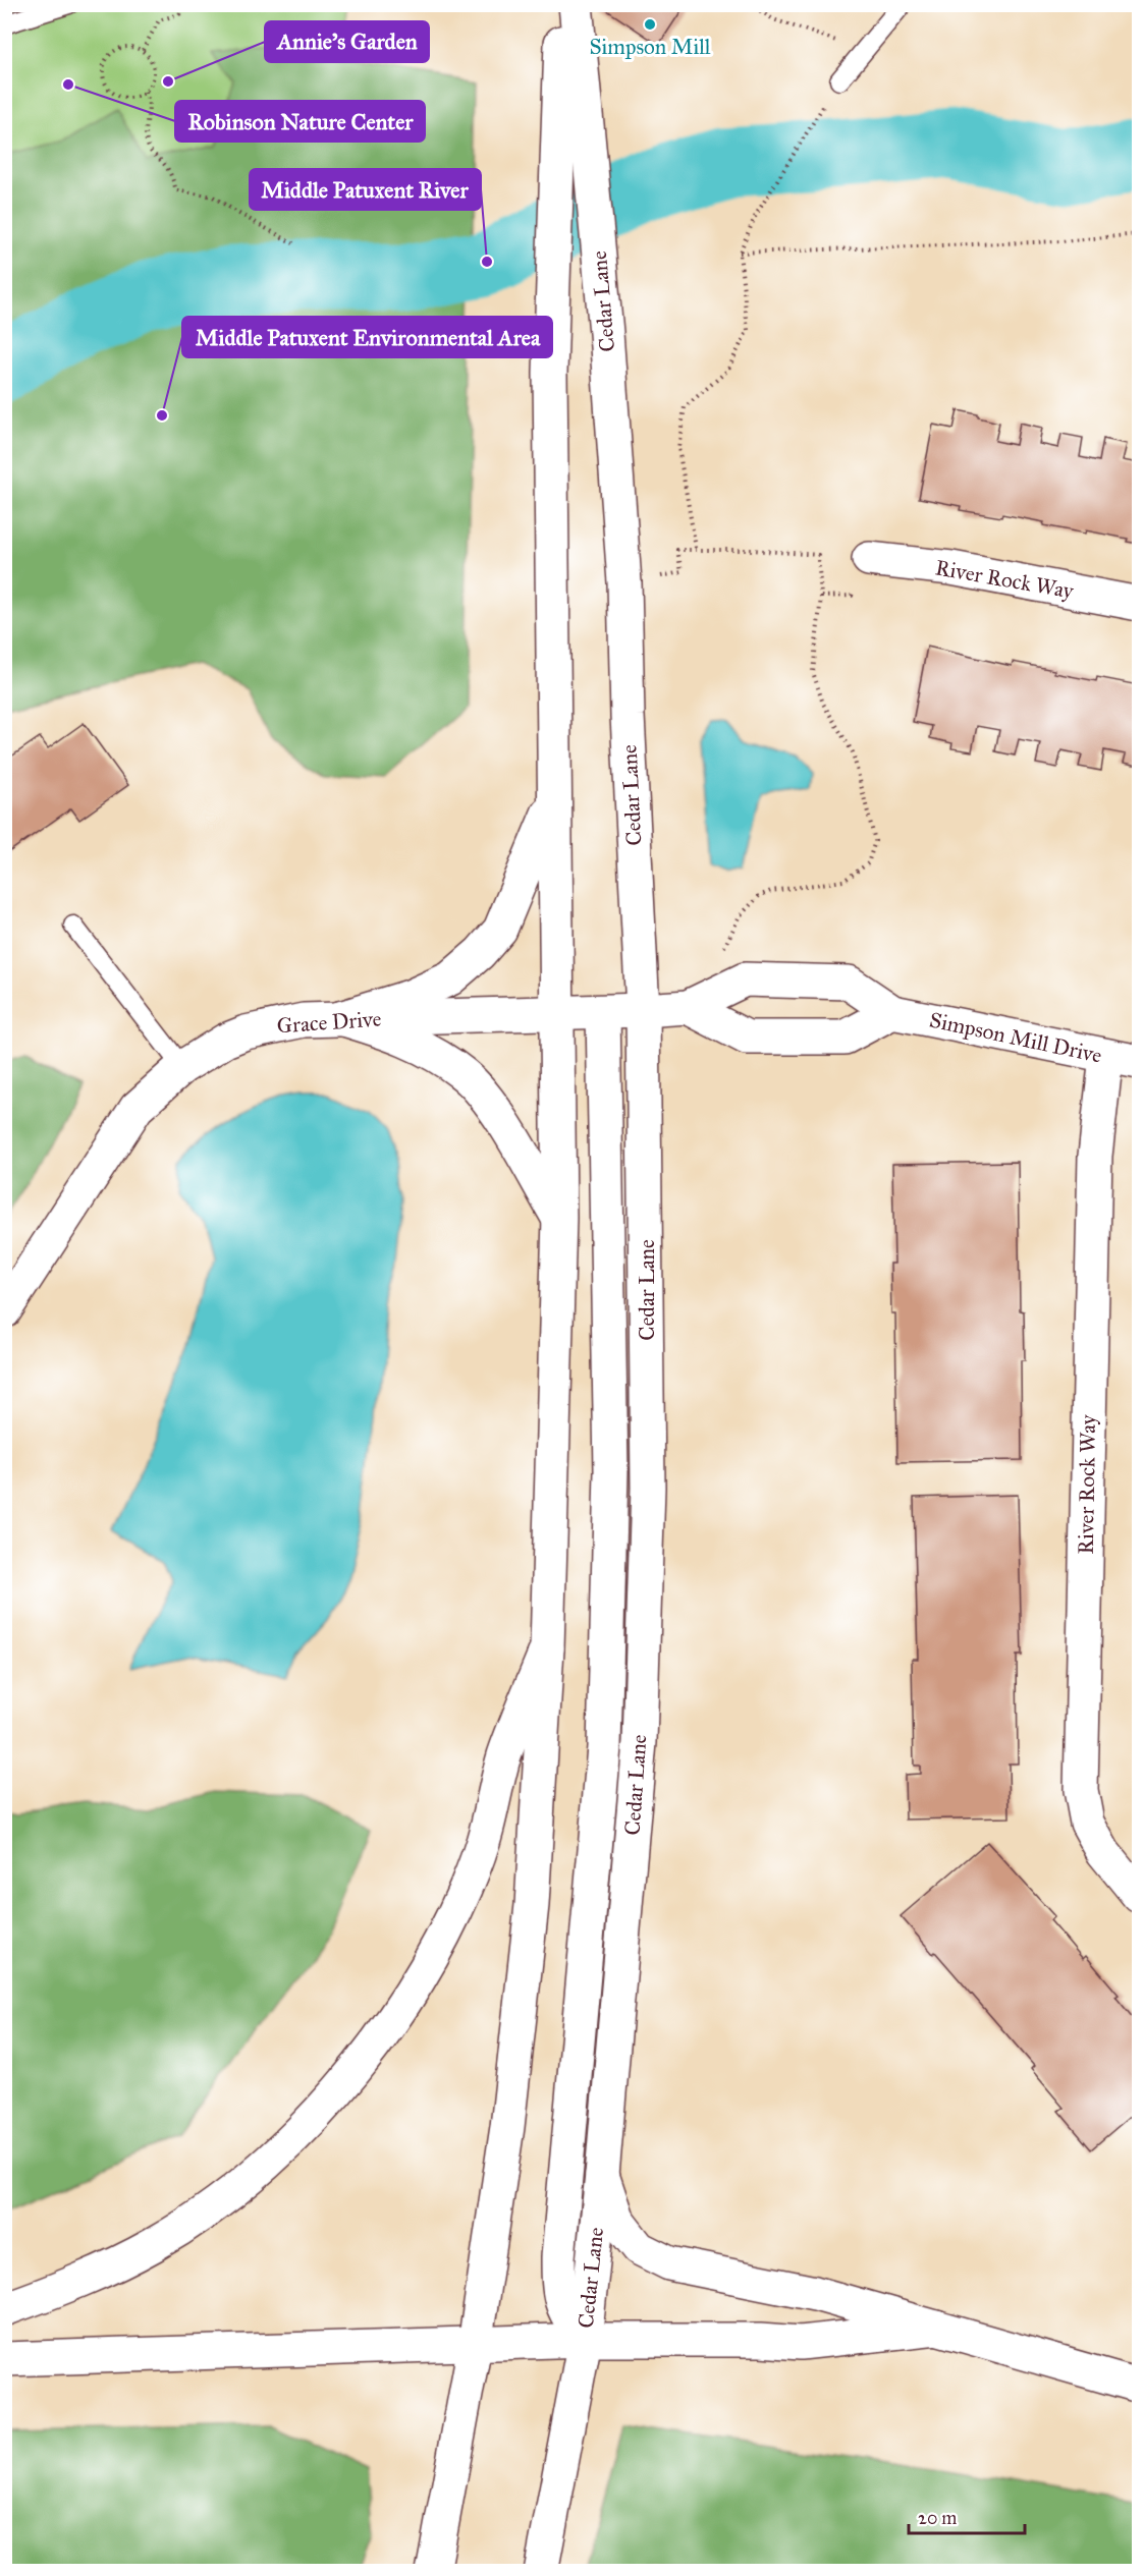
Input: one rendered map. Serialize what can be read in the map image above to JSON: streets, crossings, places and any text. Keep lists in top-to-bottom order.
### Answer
{
  "streets": {
    "main road": [
      "Cedar Lane",
      "River Rock Way",
      "Grace Drive",
      "Simpson Mill Drive"
    ]
  },
  "crossings": [
    ["Cedar Lane", "Grace Drive"],
    ["Cedar Lane", "Simpson Mill Drive"],
    ["River Rock Way", "Simpson Mill Drive"],
    ["Grace Drive", "Simpson Mill Drive"]
  ],
  "places": [
    "Simpson Mill",
    "Annie's Garden",
    "Robinson Nature Center",
    "Middle Patuxent River",
    "Middle Patuxent Environmental Area"
  ],
  "scale_bar": "20 m"
}
